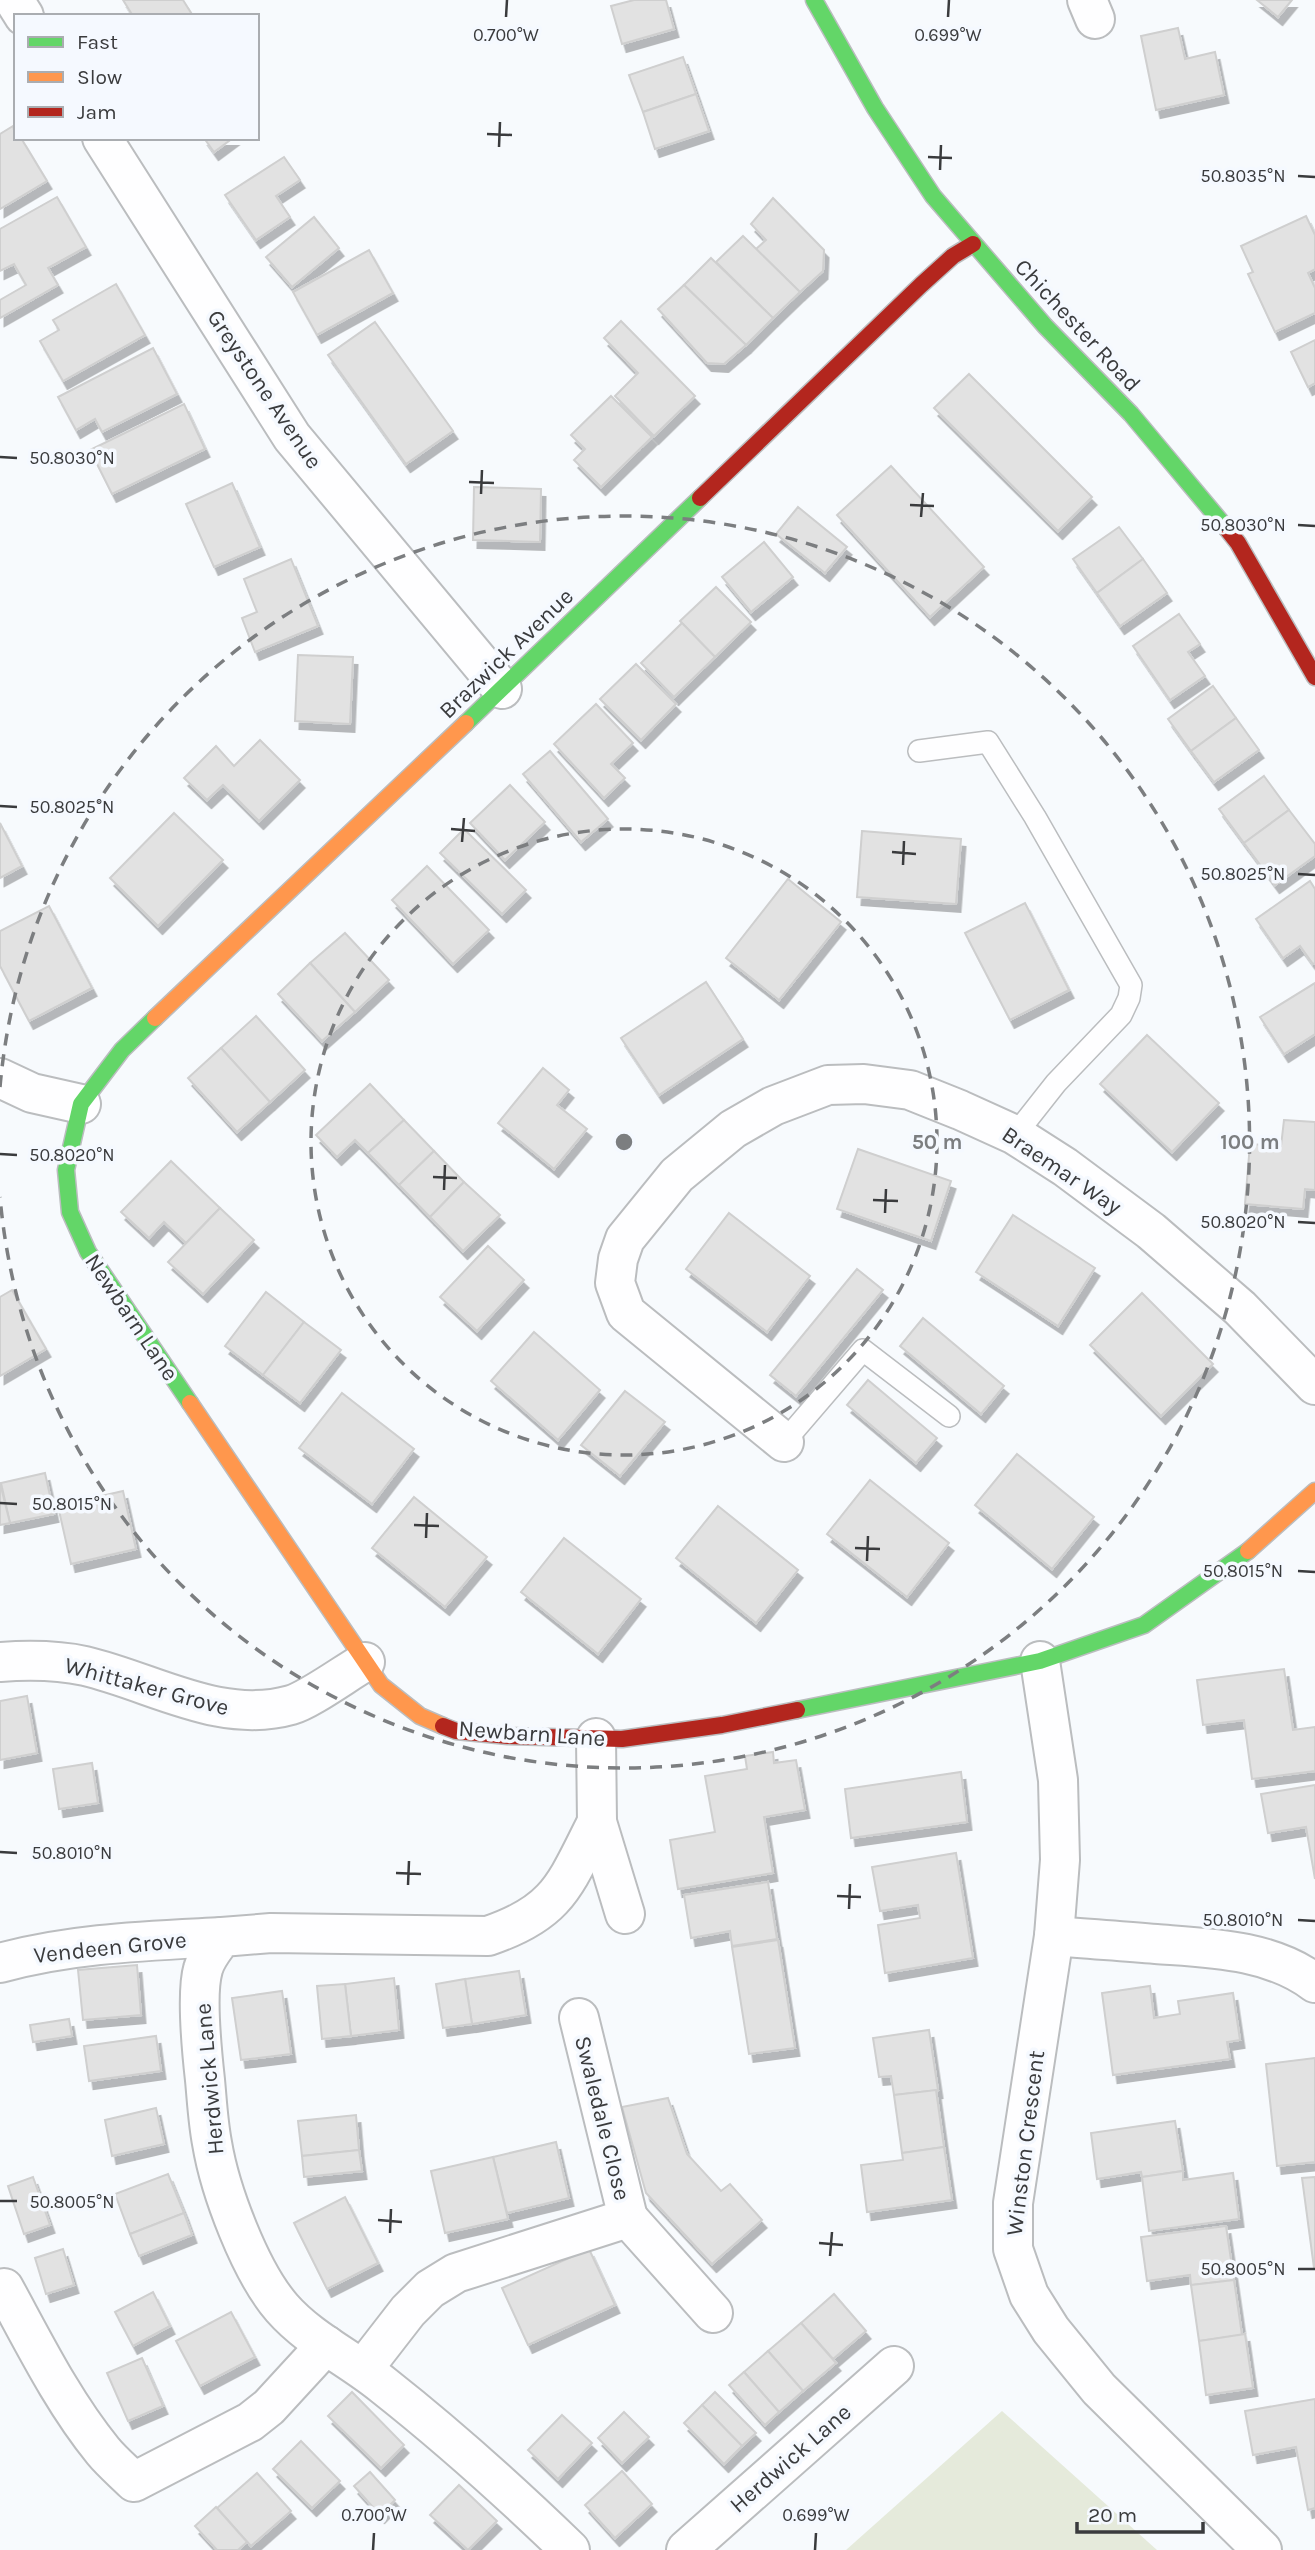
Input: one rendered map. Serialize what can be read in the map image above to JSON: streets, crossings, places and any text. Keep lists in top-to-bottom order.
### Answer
{
  "streets": {
    "street": [
      "Chichester Road",
      "Greystone Avenue",
      "Brazwick Avenue",
      "Braemar Way",
      "Newbarn Lane",
      "Whittaker Grove",
      "Vendeen Grove",
      "Herdwick Lane",
      "Swaledale Close",
      "Winston Crescent"
    ]
  },
  "crossings": [
    ["Chichester Road", "Brazwick Avenue"],
    ["Greystone Avenue", "Brazwick Avenue"],
    ["Brazwick Avenue", "Newbarn Lane"],
    ["Newbarn Lane", "Whittaker Grove"],
    ["Newbarn Lane", "Winston Crescent"],
    ["Vendeen Grove", "Herdwick Lane"],
    ["Herdwick Lane", "Swaledale Close"]
  ],
  "legend": ["Fast", "Slow", "Jam"],
  "scale_bar": "20 m",
  "coordinates": [
    "0.700°W",
    "0.699°W",
    "50.8035°N",
    "50.8030°N",
    "50.8025°N",
    "50.8020°N",
    "50.8015°N",
    "50.8010°N",
    "50.8005°N"
  ],
  "rings": ["50 m", "100 m"]
}
